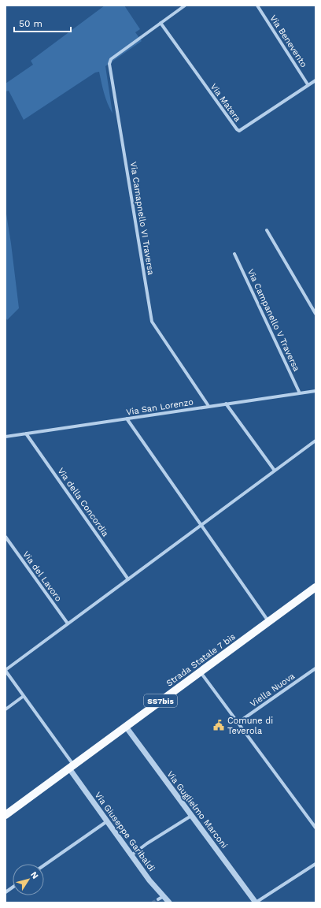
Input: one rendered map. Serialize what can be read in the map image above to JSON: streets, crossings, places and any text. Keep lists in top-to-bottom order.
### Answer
{
  "streets": {
    "main road": ["Strada Statale 7 bis", "SS7bis"],
    "street": [
      "Via Benevento",
      "Via Matera",
      "Via Camapnello VI Traversa",
      "Via Campanello V Traversa",
      "Via San Lorenzo",
      "Via della Concordia",
      "Via del Lavoro",
      "Viella Nuova",
      "Via Guglielmo Marconi",
      "Via Giuseppe Garibaldi"
    ]
  },
  "crossings": [
    ["Via Benevento", "Via Matera"],
    ["Via Matera", "Via Camapnello VI Traversa"],
    ["Via Camapnello VI Traversa", "Via San Lorenzo"],
    ["Via Campanello V Traversa", "Via San Lorenzo"],
    ["Via San Lorenzo", "Via della Concordia"],
    ["Strada Statale 7 bis", "Via Guglielmo Marconi"],
    ["Strada Statale 7 bis", "Via Giuseppe Garibaldi"]
  ],
  "places": {
    "public building": ["Comune di Teverola"]
  },
  "scale_bar": "50 m",
  "north": "top right"
}
